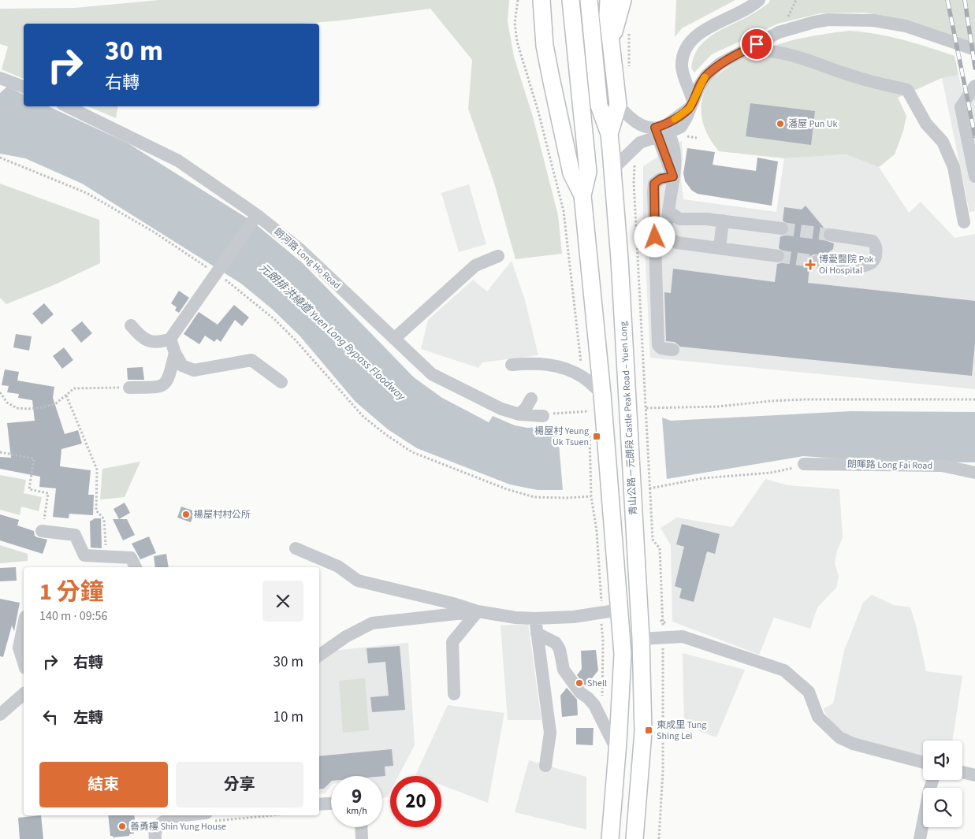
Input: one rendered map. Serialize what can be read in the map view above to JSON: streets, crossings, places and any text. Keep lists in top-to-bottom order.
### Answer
{
  "streets": {
    "main road": ["青山公路－元朗段 Castle Peak Road – Yuen Long"],
    "street": ["朗河路 Long Ho Road", "朗暉路 Long Fai Road"]
  },
  "water": ["元朗排洪繞道 Yuen Long Bypass Floodway"],
  "places": {
    "other": [
      "潘屋 Pun Uk",
      "楊屋村村公所",
      "Shell",
      "善勇樓 Shin Yung House"
    ],
    "health": ["博愛醫院 Pok Oi Hospital"],
    "transit": ["楊屋村 Yeung Uk Tsuen", "東成里 Tung Shing Lei"]
  },
  "page": {
    "turn": ["30 m", "右轉"],
    "heading": ["1 分鐘", "140 m · 09:56"],
    "list": [
      {
        "name": "右轉",
        "value": "30 m"
      },
      {
        "name": "左轉",
        "value": "10 m"
      }
    ],
    "buttons": ["結束", "分享"],
    "speed": "9 km/h",
    "limit": "20"
  }
}
